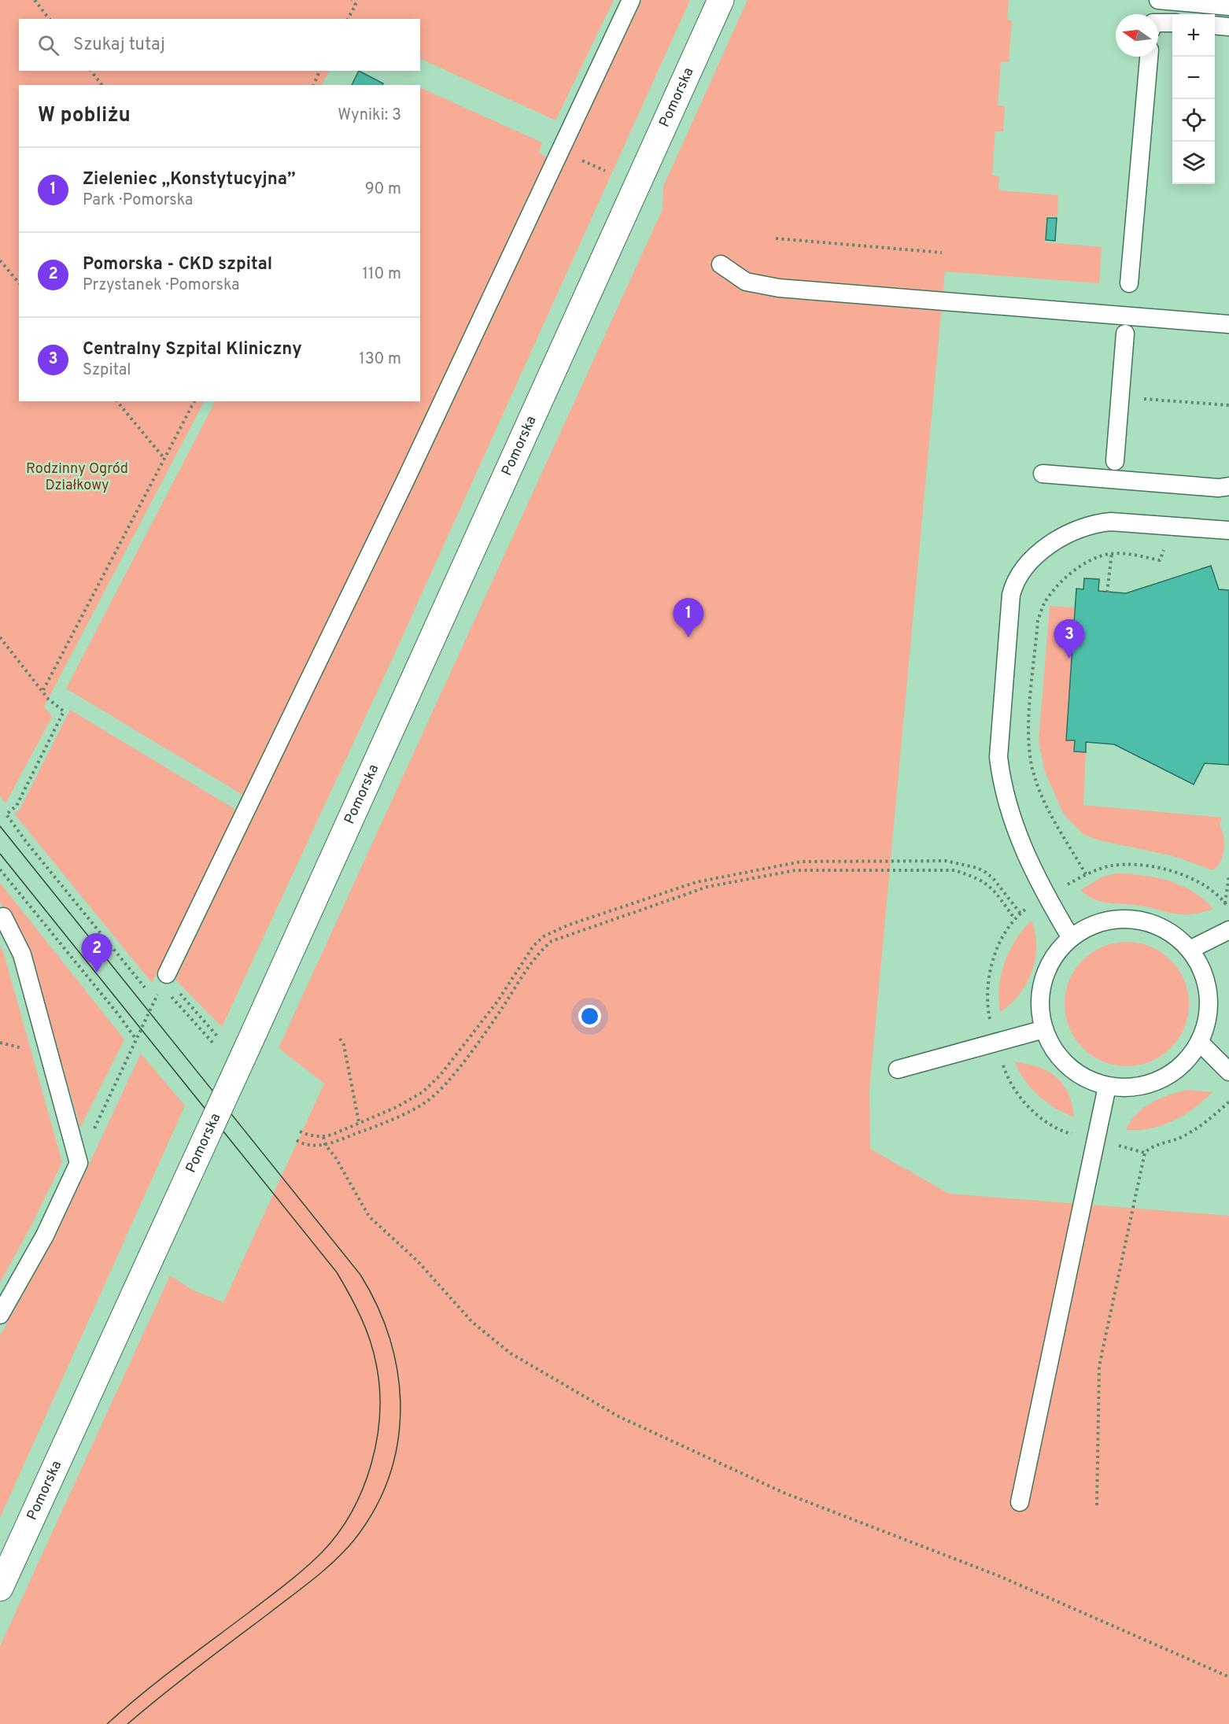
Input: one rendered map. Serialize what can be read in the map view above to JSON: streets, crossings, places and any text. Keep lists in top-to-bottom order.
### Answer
{
  "streets": {
    "street": ["Pomorska"]
  },
  "parks": ["Rodzinny Ogród Działkowy"],
  "north": "left",
  "page": {
    "map_buttons": ["+", "−"],
    "search": "Szukaj tutaj",
    "heading": ["W pobliżu", "Wyniki: 3"],
    "list": [
      {
        "mark": "1",
        "name": "Zieleniec „Konstytucyjna”",
        "note": "Park · Pomorska",
        "value": "90 m"
      },
      {
        "mark": "2",
        "name": "Pomorska - CKD szpital",
        "note": "Przystanek · Pomorska",
        "value": "110 m"
      },
      {
        "mark": "3",
        "name": "Centralny Szpital Kliniczny",
        "note": "Szpital",
        "value": "130 m"
      }
    ],
    "pins": ["1", "3", "2"]
  }
}
